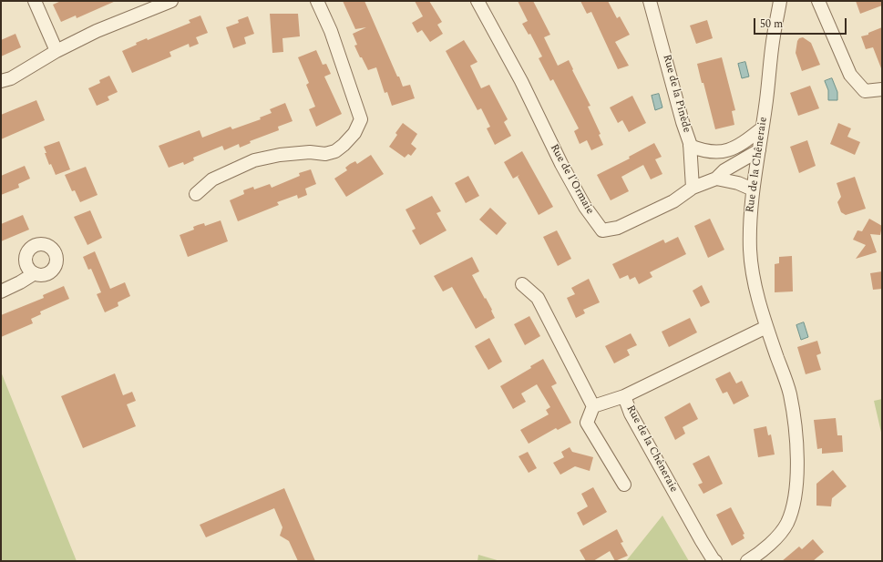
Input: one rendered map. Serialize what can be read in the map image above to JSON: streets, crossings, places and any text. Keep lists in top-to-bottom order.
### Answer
{
  "streets": {
    "street": ["Rue de la Pinède", "Rue de la Chêneraie", "Rue de l'Ormaie"]
  },
  "crossings": [
    ["Rue de la Pinède", "Rue de l'Ormaie"]
  ],
  "scale_bar": "50 m"
}
